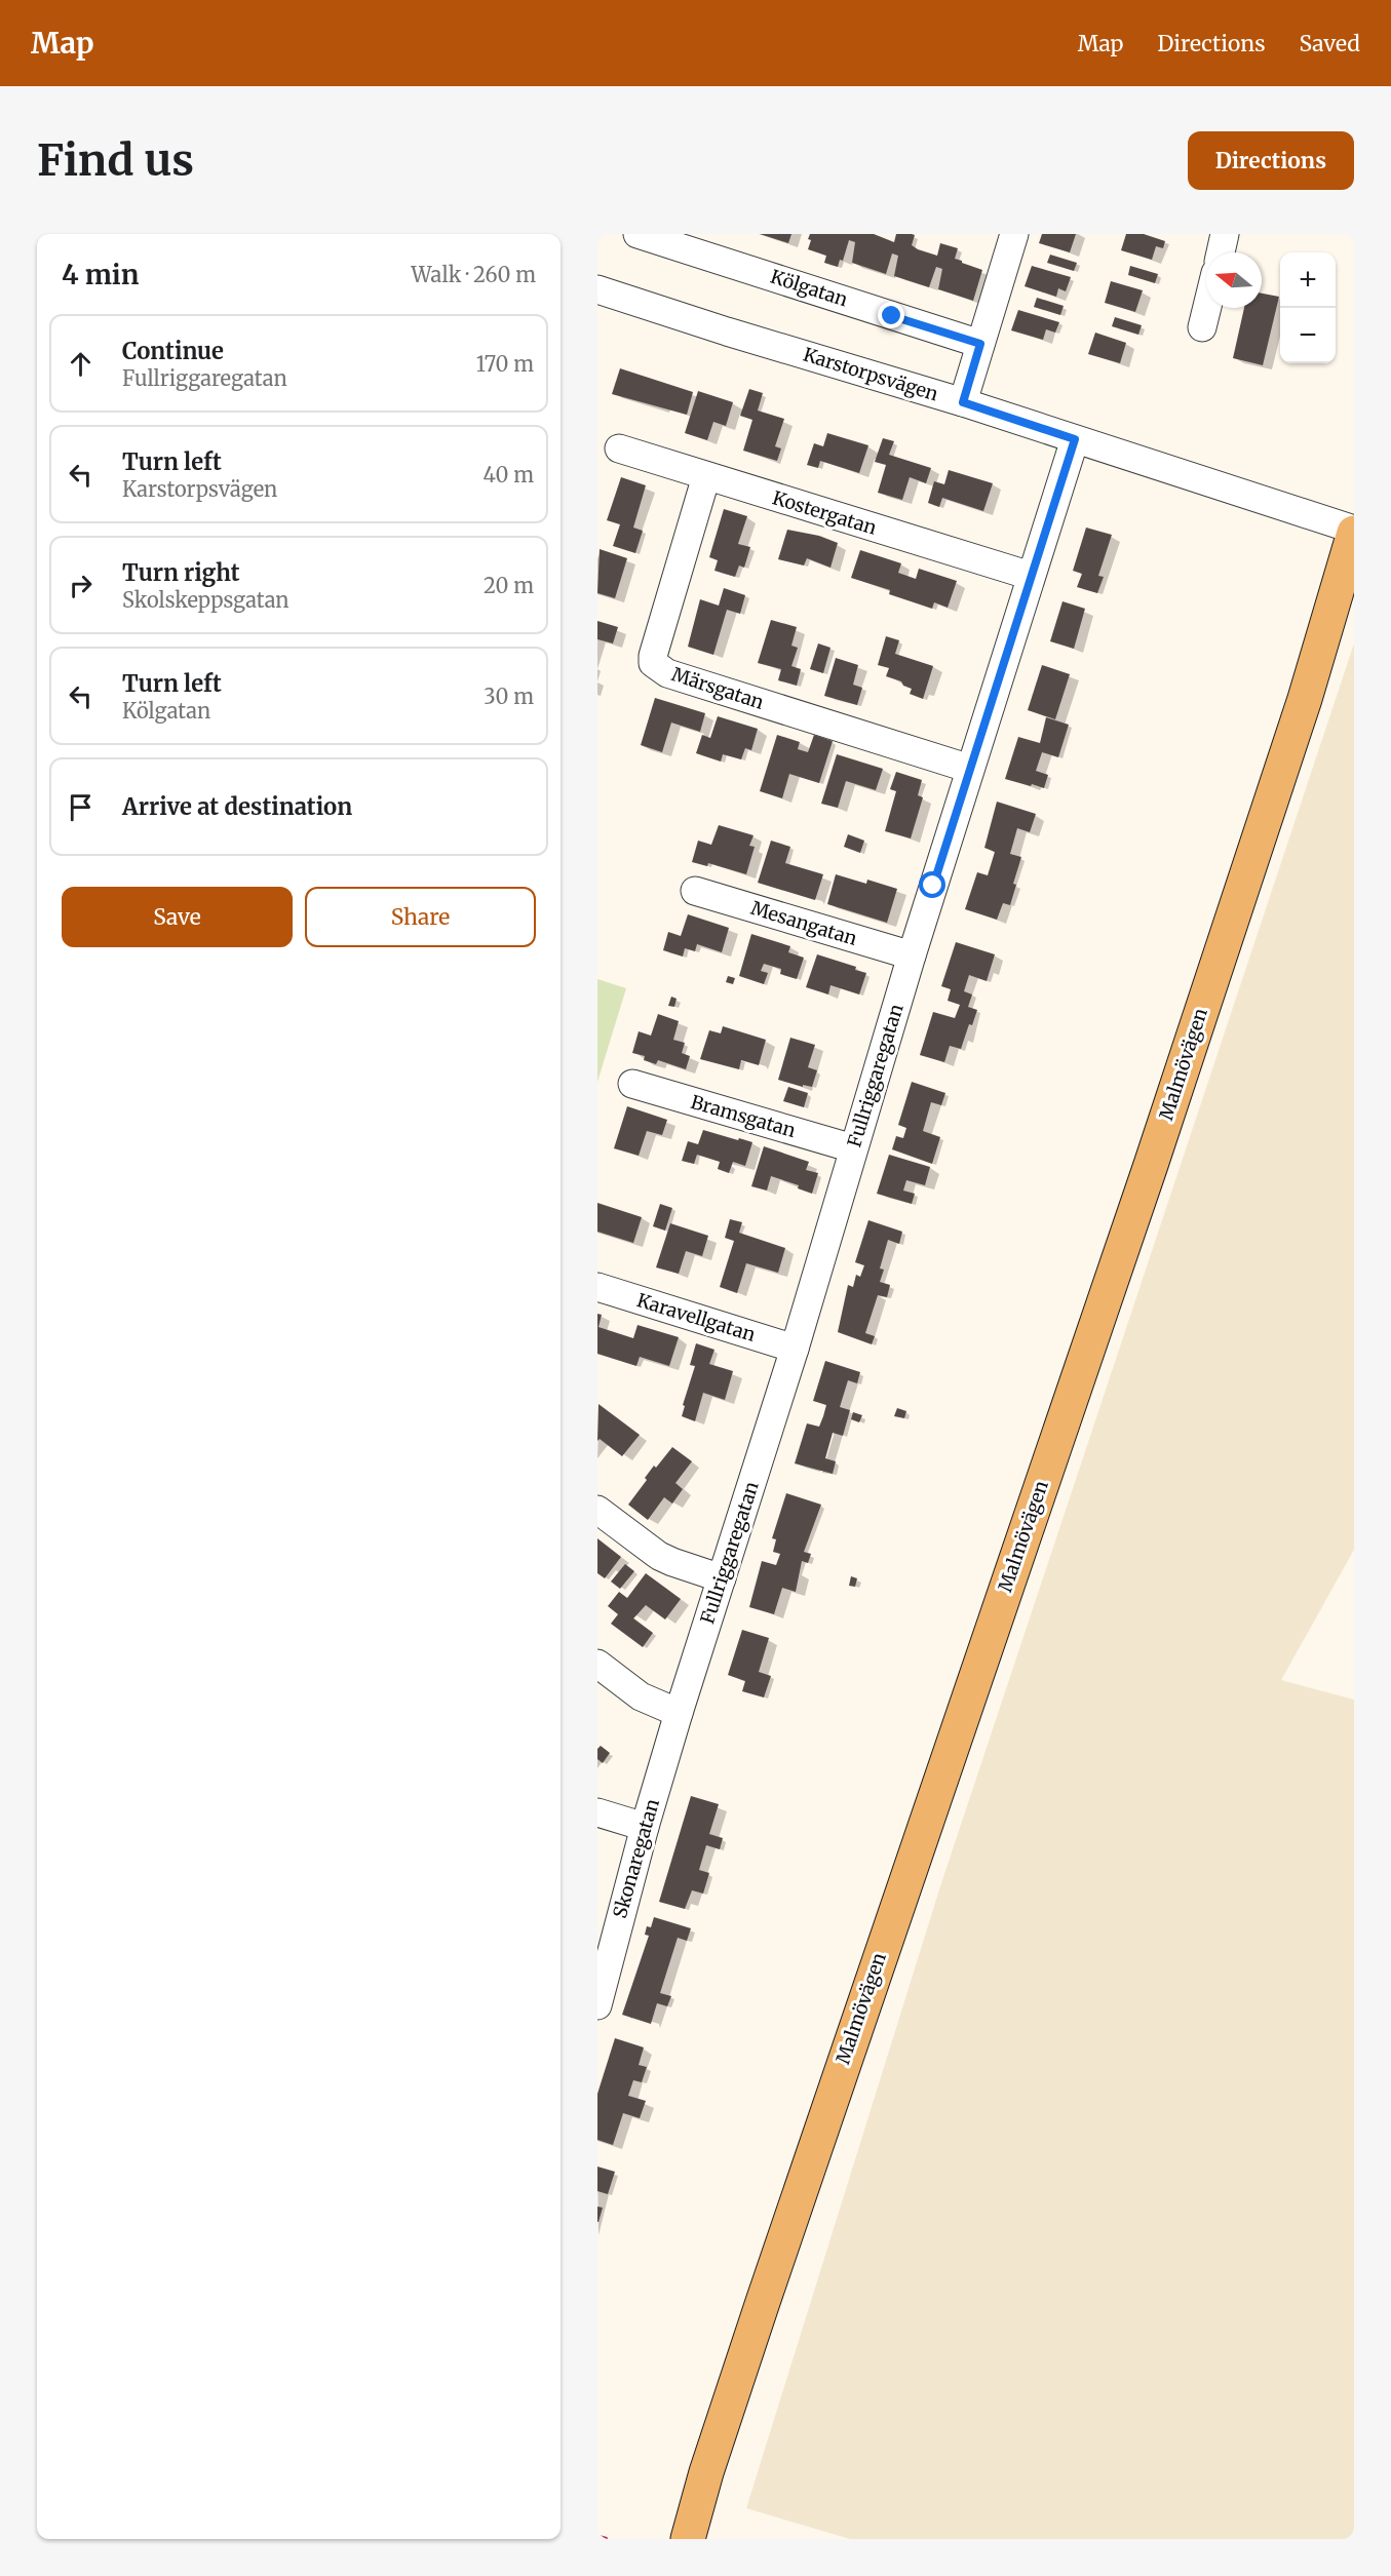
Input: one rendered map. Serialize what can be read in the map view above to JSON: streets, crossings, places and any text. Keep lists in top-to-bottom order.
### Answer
{
  "streets": {
    "main road": ["Malmövägen"],
    "street": [
      "Kölgatan",
      "Karstorpsvägen",
      "Kostergatan",
      "Märsgatan",
      "Mesangatan",
      "Fullriggaregatan",
      "Bramsgatan",
      "Karavellgatan",
      "Skonaregatan"
    ]
  },
  "crossings": [
    ["Karstorpsvägen", "Malmövägen"],
    ["Karstorpsvägen", "Fullriggaregatan"],
    ["Kostergatan", "Märsgatan"],
    ["Kostergatan", "Fullriggaregatan"],
    ["Märsgatan", "Fullriggaregatan"],
    ["Mesangatan", "Fullriggaregatan"],
    ["Fullriggaregatan", "Bramsgatan"],
    ["Fullriggaregatan", "Karavellgatan"],
    ["Fullriggaregatan", "Skonaregatan"]
  ],
  "north": "left",
  "page": {
    "header": "Map",
    "nav": ["Map", "Directions", "Saved"],
    "buttons": [
      "Directions",
      ["Save", "Share"]
    ],
    "title": "Find us",
    "heading": ["4 min", "Walk · 260 m"],
    "map_buttons": ["+", "−"],
    "list": [
      ["Continue", "Fullriggaregatan", "170 m"],
      ["Turn left", "Karstorpsvägen", "40 m"],
      ["Turn right", "Skolskeppsgatan", "20 m"],
      ["Turn left", "Kölgatan", "30 m"],
      "Arrive at destination"
    ]
  }
}
